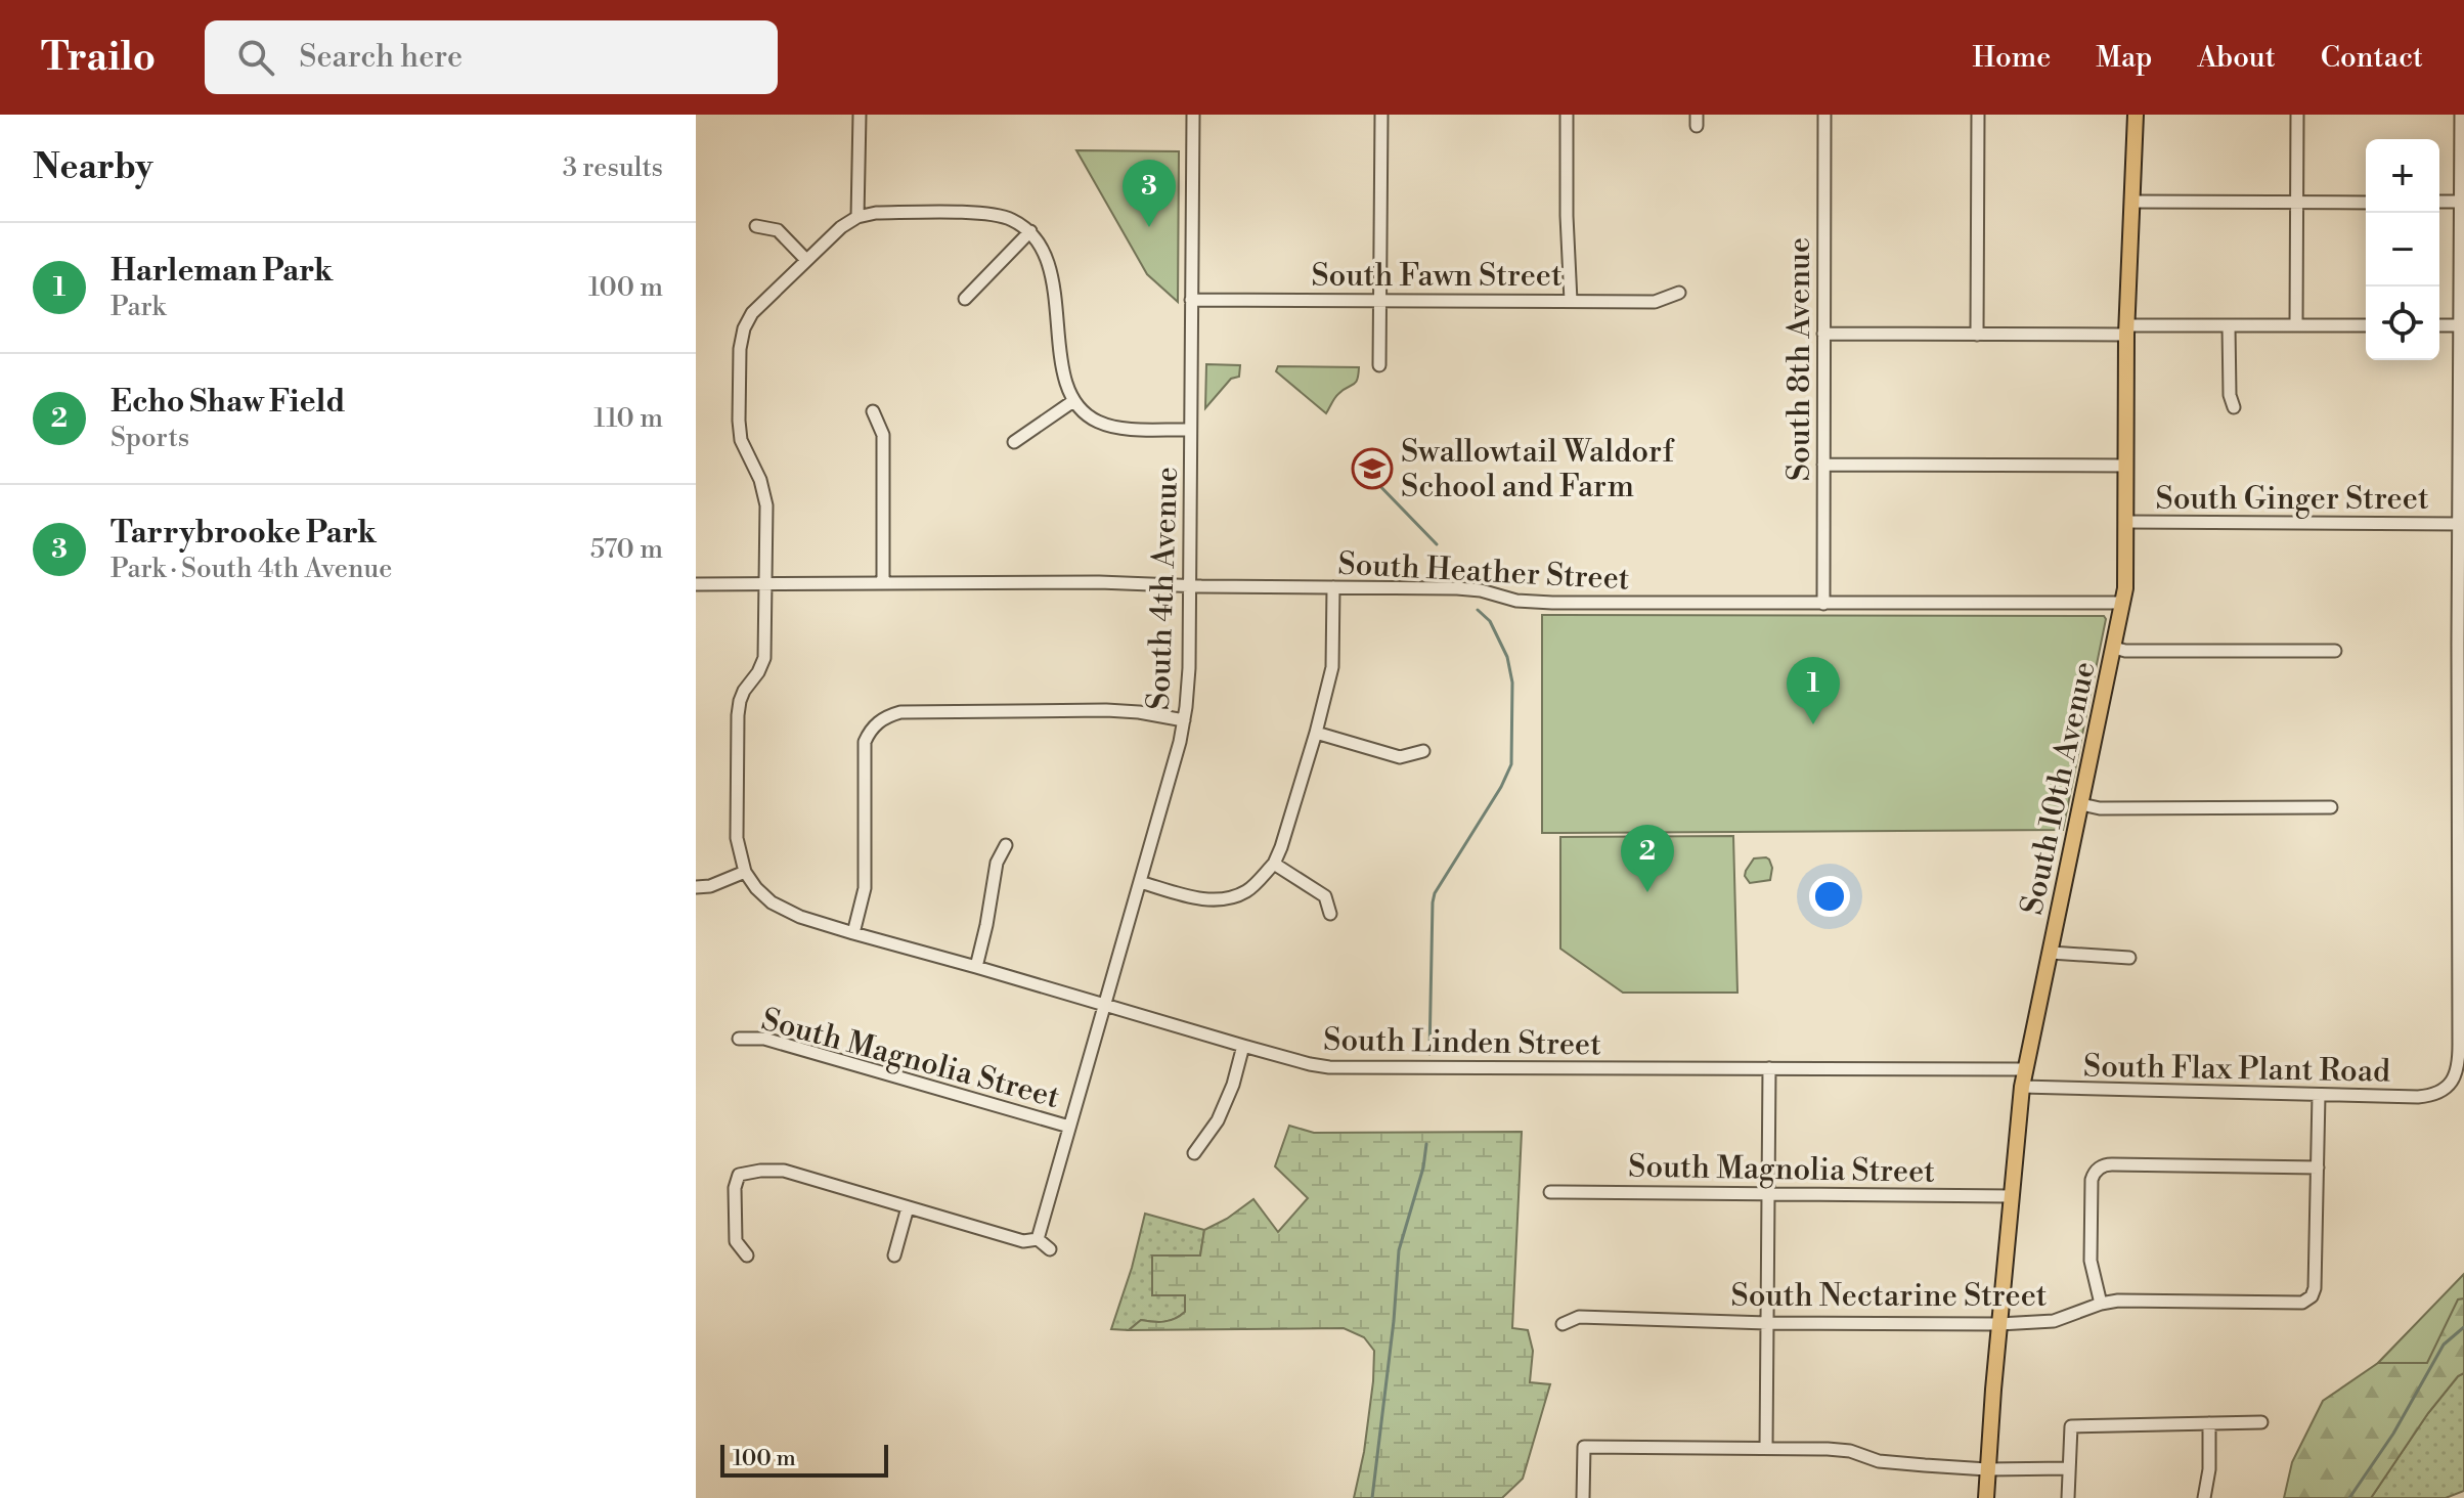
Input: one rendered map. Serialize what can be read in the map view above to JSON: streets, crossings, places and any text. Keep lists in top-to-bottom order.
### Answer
{
  "streets": {
    "main road": ["South 10th Avenue"],
    "street": [
      "South Fawn Street",
      "South 8th Avenue",
      "South Ginger Street",
      "South Heather Street",
      "South 4th Avenue",
      "South Linden Street",
      "South Magnolia Street",
      "South Flax Plant Road",
      "South Nectarine Street"
    ]
  },
  "crossings": [
    ["South Fawn Street", "South 4th Avenue"],
    ["South 8th Avenue", "South Ginger Street"],
    ["South 8th Avenue", "South Heather Street"],
    ["South Ginger Street", "South 10th Avenue"],
    ["South Heather Street", "South 4th Avenue"],
    ["South Heather Street", "South 10th Avenue"],
    ["South 4th Avenue", "South Linden Street"],
    ["South 4th Avenue", "South Magnolia Street"],
    ["South 10th Avenue", "South Linden Street"],
    ["South 10th Avenue", "South Magnolia Street"],
    ["South 10th Avenue", "South Flax Plant Road"],
    ["South 10th Avenue", "South Nectarine Street"]
  ],
  "places": {
    "school or university": ["Swallowtail Waldorf School and Farm"]
  },
  "scale_bar": "100 m",
  "page": {
    "header": "Trailo",
    "search": "Search here",
    "nav": [
      "Home",
      "Map",
      "About",
      "Contact"
    ],
    "heading": ["Nearby", "3 results"],
    "map_buttons": ["+", "−"],
    "pins": ["3", "1", "2"],
    "list": [
      {
        "mark": "1",
        "name": "Harleman Park",
        "note": "Park",
        "value": "100 m"
      },
      {
        "mark": "2",
        "name": "Echo Shaw Field",
        "note": "Sports",
        "value": "110 m"
      },
      {
        "mark": "3",
        "name": "Tarrybrooke Park",
        "note": "Park · South 4th Avenue",
        "value": "570 m"
      }
    ],
    "scale": "100 m"
  }
}
